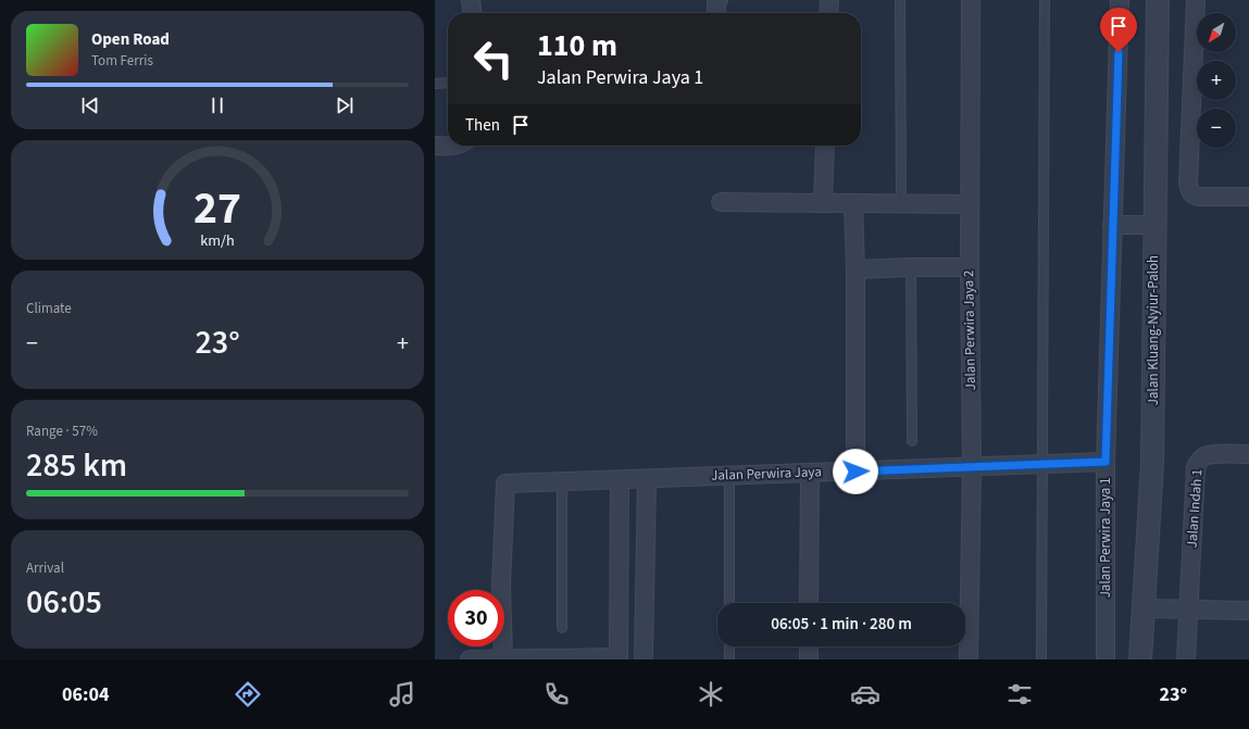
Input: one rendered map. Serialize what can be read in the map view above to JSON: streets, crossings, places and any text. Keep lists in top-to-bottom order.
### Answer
{
  "streets": {
    "street": [
      "Jalan Perwira Jaya 2",
      "Jalan Kluang-Nyiur-Paloh",
      "Jalan Perwira Jaya",
      "Jalan Indah 1",
      "Jalan Perwira Jaya 1"
    ]
  },
  "crossings": [
    ["Jalan Perwira Jaya 2", "Jalan Perwira Jaya"],
    ["Jalan Perwira Jaya", "Jalan Perwira Jaya 1"]
  ],
  "north": "bottom left",
  "page": {
    "map_buttons": ["+", "−"],
    "turn": ["110 m", "Jalan Perwira Jaya 1"],
    "song": ["Open Road", "Tom Ferris"],
    "then": "Then",
    "tile": [
      "Climate",
      ["Range · 57%", "285 km"],
      ["Arrival", "06:05"]
    ],
    "heat": ["−", "23°", "+"],
    "limit": "30",
    "trip": "06:05 · 1 min · 280 m",
    "tabs": ["06:04", "23°"],
    "gauge": ["27", "km/h"]
  }
}
